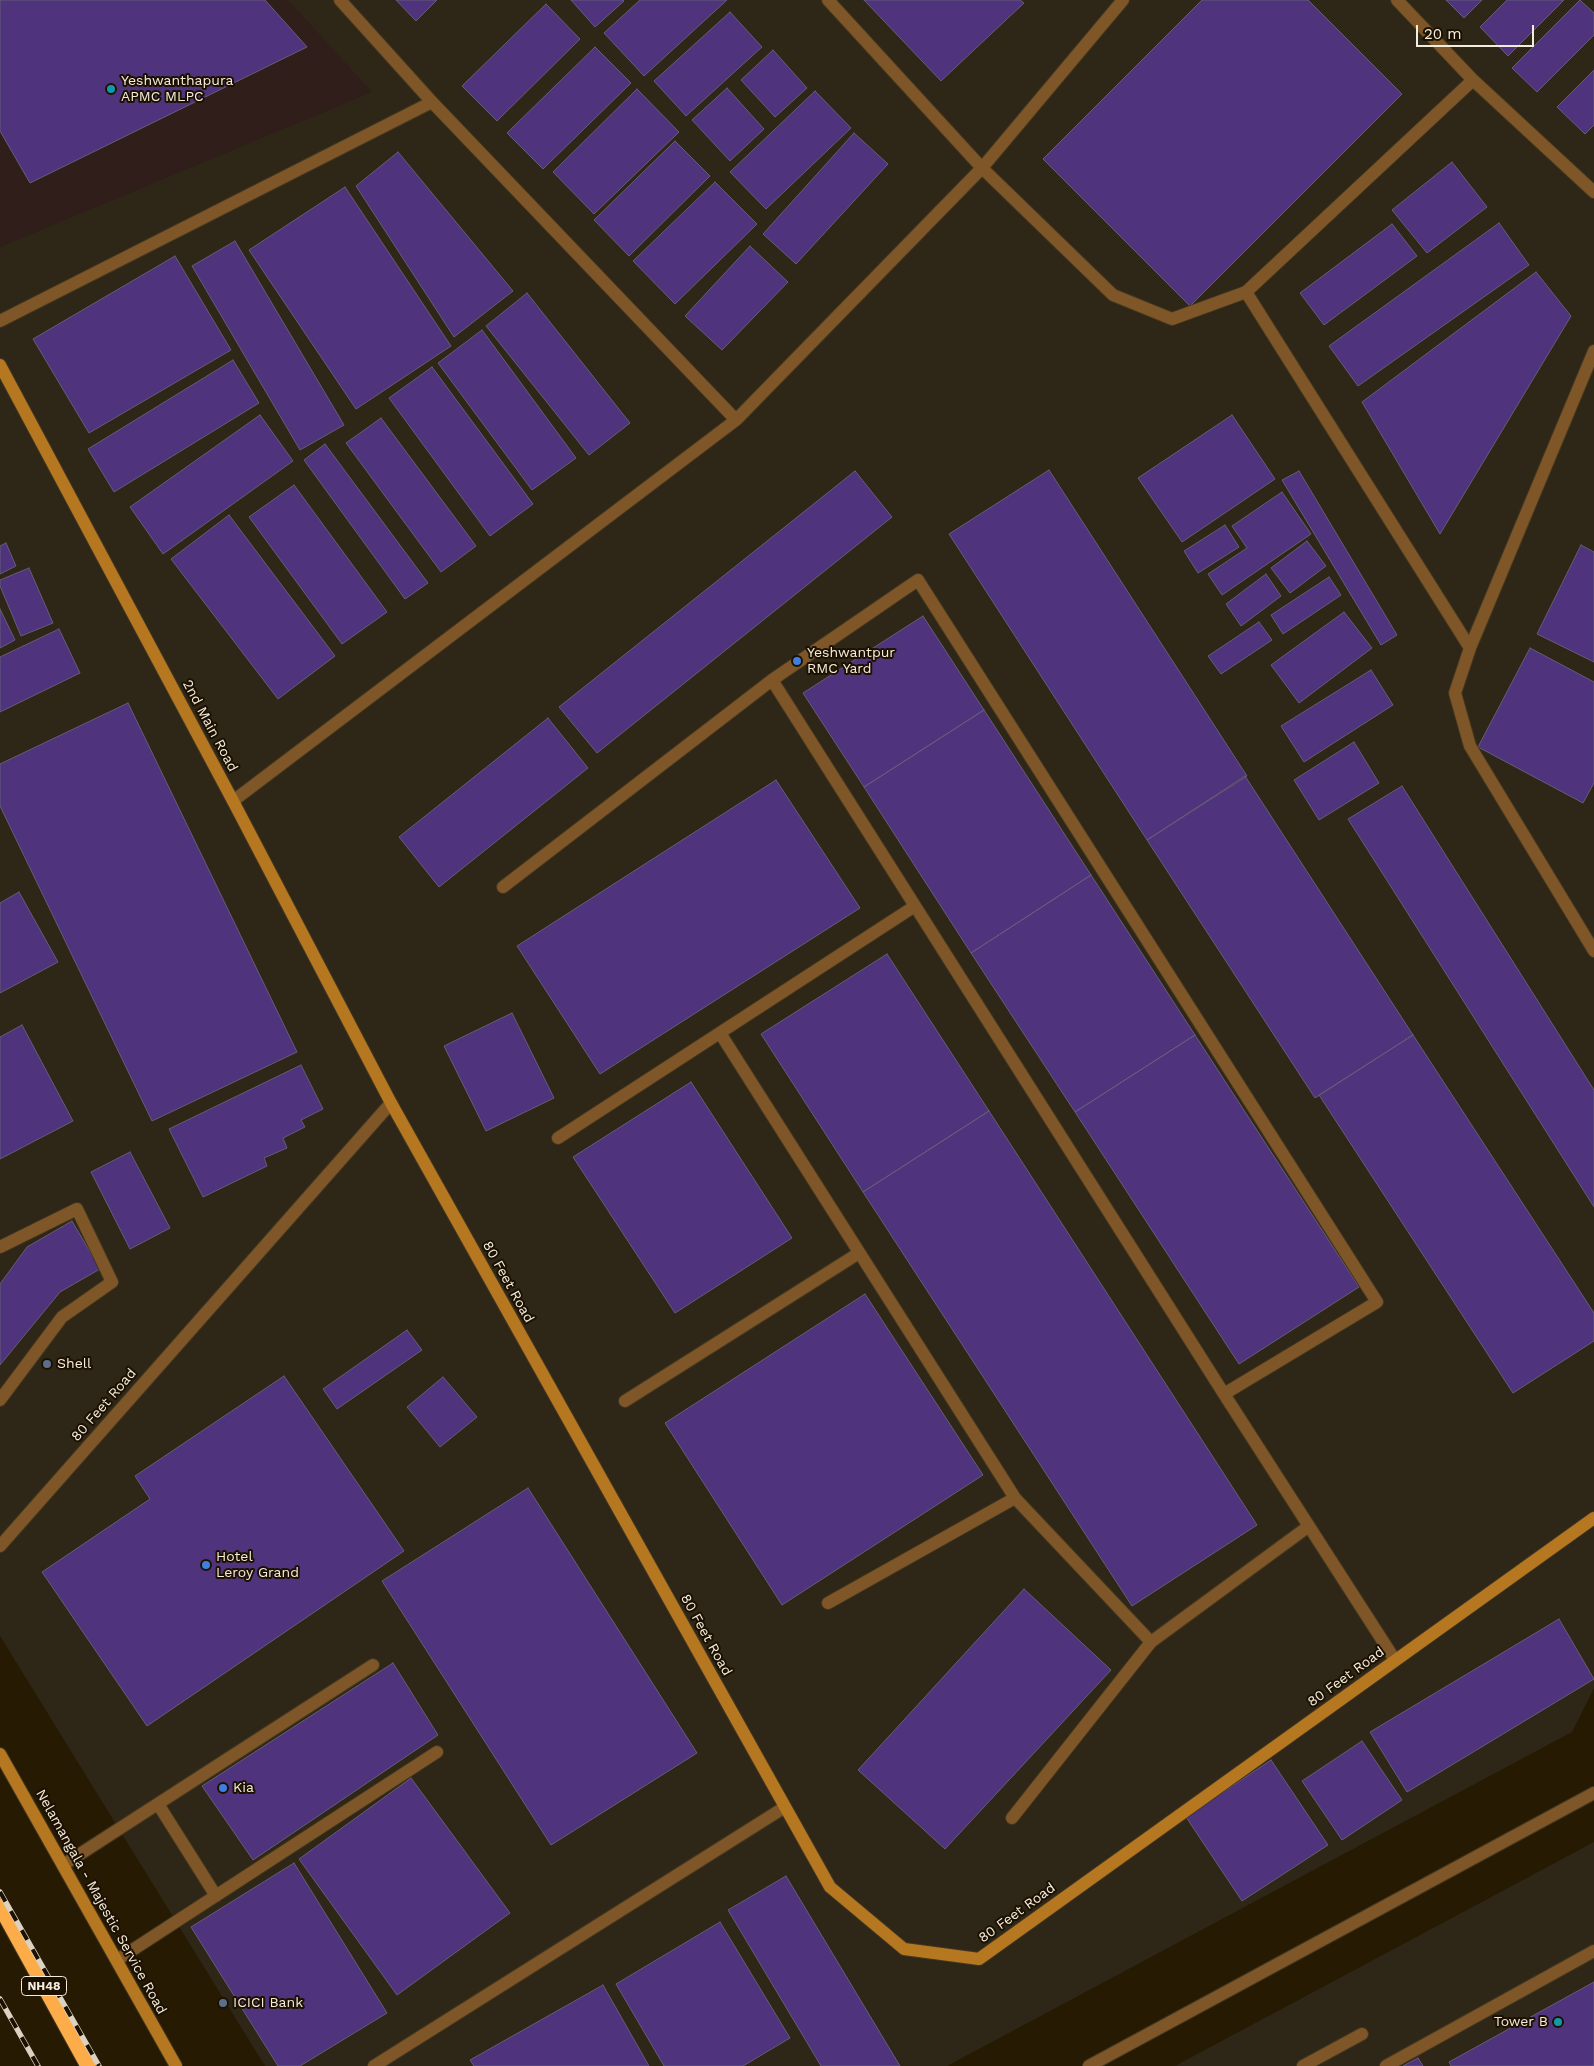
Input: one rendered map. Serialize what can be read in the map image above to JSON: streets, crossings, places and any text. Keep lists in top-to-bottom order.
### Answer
{
  "streets": {
    "highway": ["NH48"],
    "street": ["2nd Main Road", "80 Feet Road", "Nelamangala - Majestic Service Road"]
  },
  "crossings": [
    ["2nd Main Road", "80 Feet Road"]
  ],
  "places": [
    "Yeshwanthapura APMC MLPC",
    "Yeshwantpur RMC Yard",
    "Shell",
    "Hotel Leroy Grand",
    "Kia",
    "ICICI Bank",
    "Tower B"
  ],
  "scale_bar": "20 m"
}
